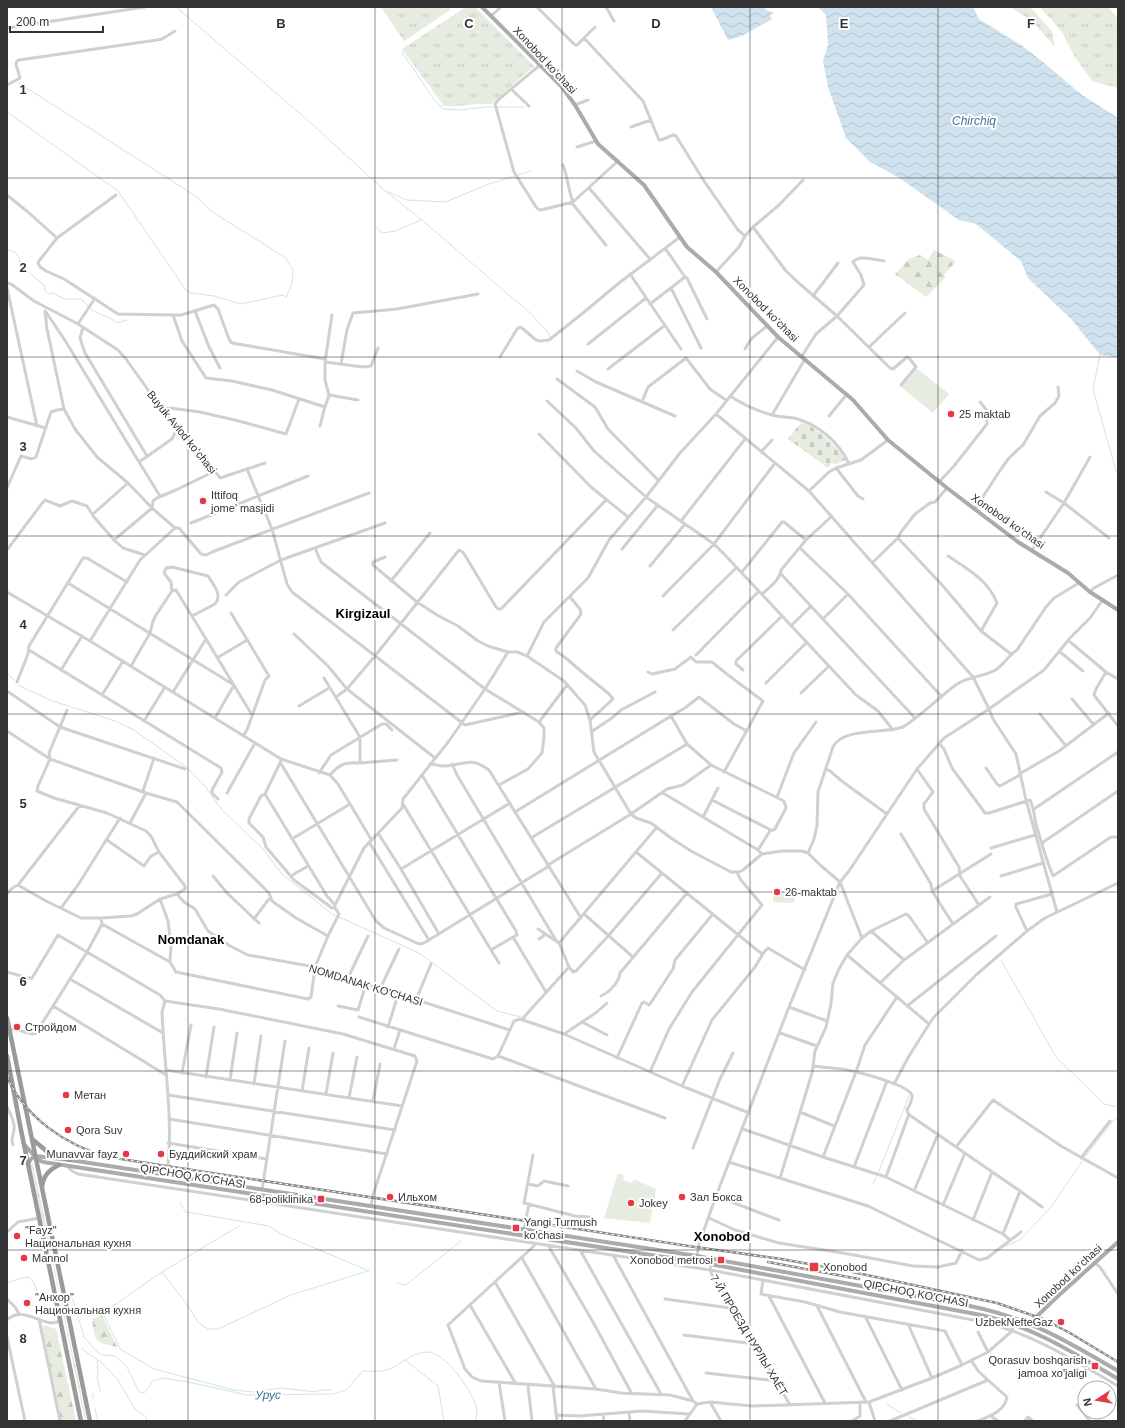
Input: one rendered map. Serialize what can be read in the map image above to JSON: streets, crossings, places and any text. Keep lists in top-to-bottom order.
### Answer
{
  "streets": {
    "main road": ["Xonobod koʻchasi", "QIPCHOQ KO'CHASI"],
    "street": ["Buyuk Avlod koʻchasi", "NOMDANAK KO'CHASI", "7-Й ПРОЕЗД НУРЛЫ ХАЁТ"]
  },
  "crossings": [
    ["Xonobod koʻchasi", "QIPCHOQ KO'CHASI"],
    ["QIPCHOQ KO'CHASI", "7-Й ПРОЕЗД НУРЛЫ ХАЁТ"]
  ],
  "districts": ["Kirgizaul", "Nomdanak", "Xonobod"],
  "water": ["Chirchiq", "Урус"],
  "places": {
    "other": [
      "25 maktab",
      "Ittifoq jome’ masjidi",
      "26-maktab",
      "Стройдом",
      "Метан",
      "Qora Suv",
      "Munavvar fayz",
      "Буддийский храм",
      "Ильхом",
      "Зал Бокса",
      "Jokey",
      "\"Fayz\" Национальная кухня",
      "Mannol",
      "\"Анхор\" Национальная кухня",
      "UzbekNefteGaz"
    ],
    "transit": [
      "68-poliklinika",
      "Yangi Turmush ko'chasi",
      "Xonobod metrosi",
      "Xonobod",
      "Qorasuv boshqarish jamoa xo'jaligi"
    ]
  },
  "scale_bar": "200 m",
  "north": "left",
  "grid": {
    "columns": [
      "B",
      "C",
      "D",
      "E",
      "F"
    ],
    "rows": [
      "1",
      "2",
      "3",
      "4",
      "5",
      "6",
      "7",
      "8"
    ]
  }
}
